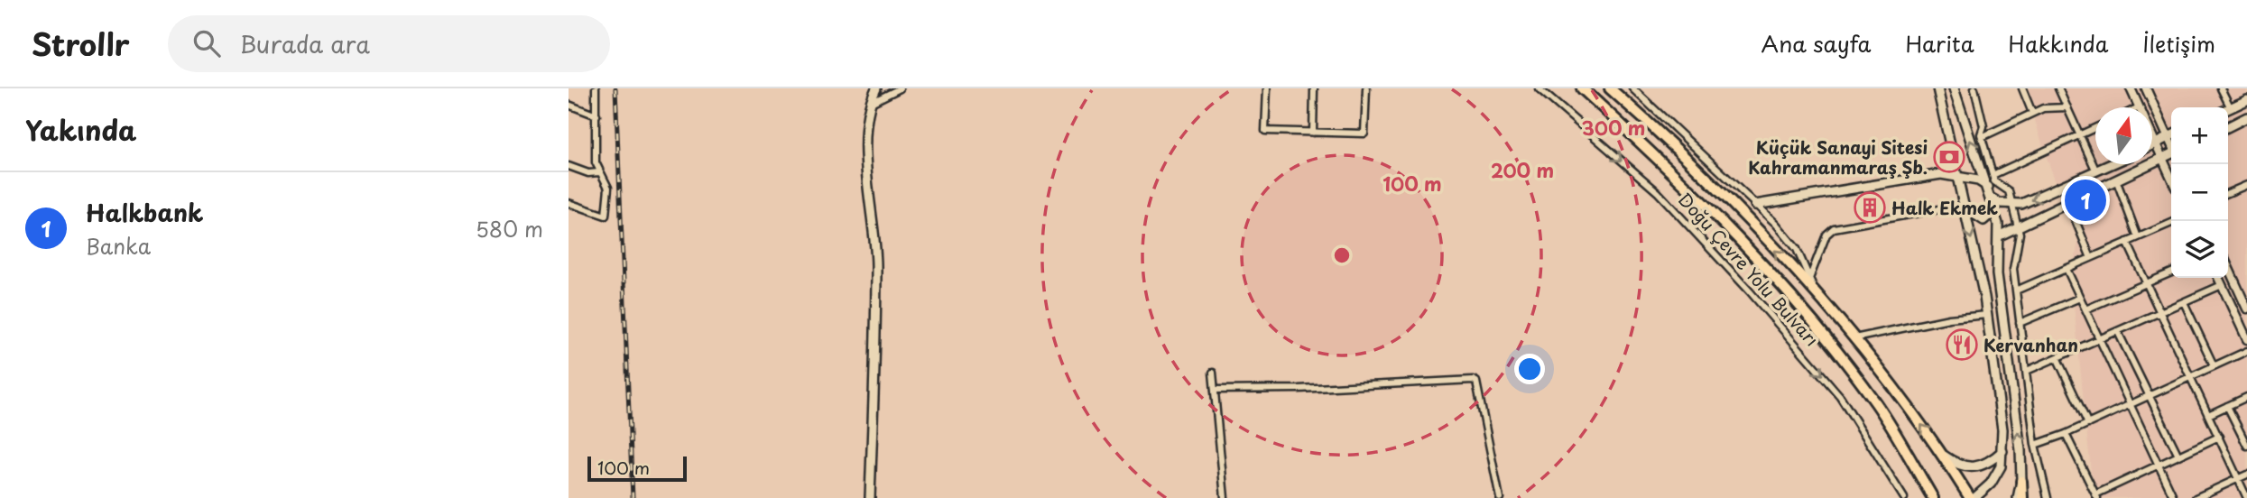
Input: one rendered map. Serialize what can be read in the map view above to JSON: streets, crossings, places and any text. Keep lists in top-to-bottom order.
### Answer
{
  "streets": {
    "highway": ["Doğu Çevre Yolu Bulvarı"]
  },
  "places": {
    "bank": ["Küçük Sanayi Sitesi Kahramanmaraş Şb."],
    "building": ["Halk Ekmek"],
    "restaurant": ["Kervanhan"]
  },
  "scale_bar": "100 m",
  "north": "top",
  "page": {
    "header": "Strollr",
    "search": "Burada ara",
    "nav": [
      "Ana sayfa",
      "Harita",
      "Hakkında",
      "İletişim"
    ],
    "heading": "Yakında",
    "map_buttons": ["+", "−"],
    "list": [
      {
        "mark": "1",
        "name": "Halkbank",
        "note": "Banka",
        "value": "580 m"
      }
    ],
    "pins": "1",
    "scale": "100 m"
  },
  "rings": ["300 m", "200 m", "100 m"]
}
